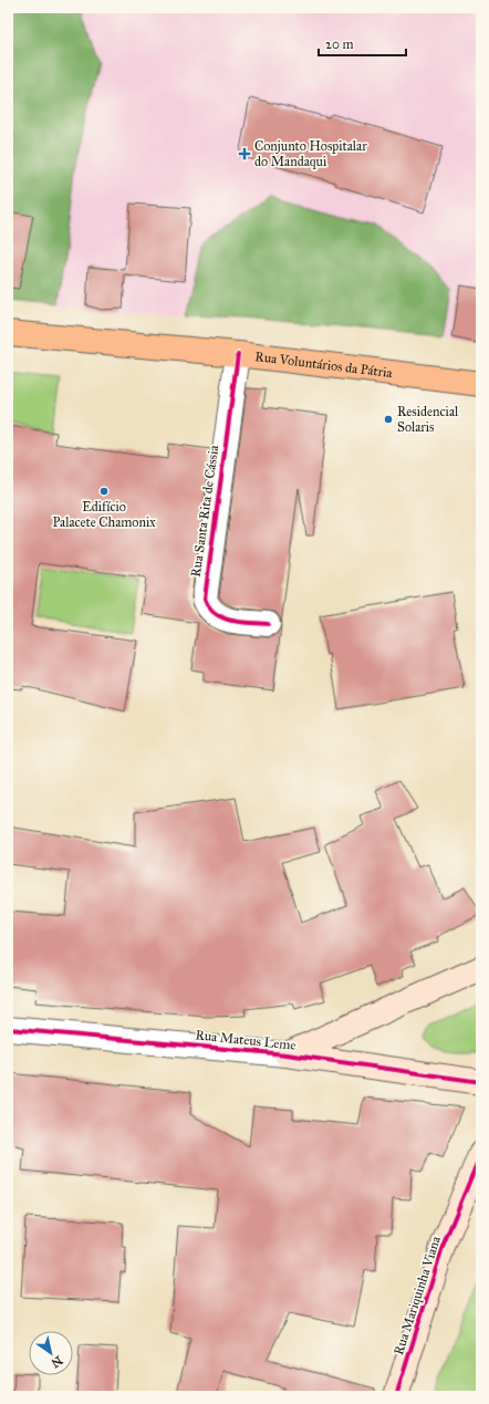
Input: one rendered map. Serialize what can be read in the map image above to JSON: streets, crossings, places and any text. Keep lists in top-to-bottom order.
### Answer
{
  "streets": {
    "main road": ["Rua Voluntários da Pátria"],
    "street": ["Rua Santa Rita de Cássia", "Rua Mateus Leme", "Rua Mariquinha Viana"]
  },
  "crossings": [
    ["Rua Voluntários da Pátria", "Rua Santa Rita de Cássia"]
  ],
  "places": {
    "health": ["Conjunto Hospitalar do Mandaqui"],
    "other": ["Residencial Solaris", "Edifício Palacete Chamonix"]
  },
  "scale_bar": "20 m",
  "north": "bottom right"
}
